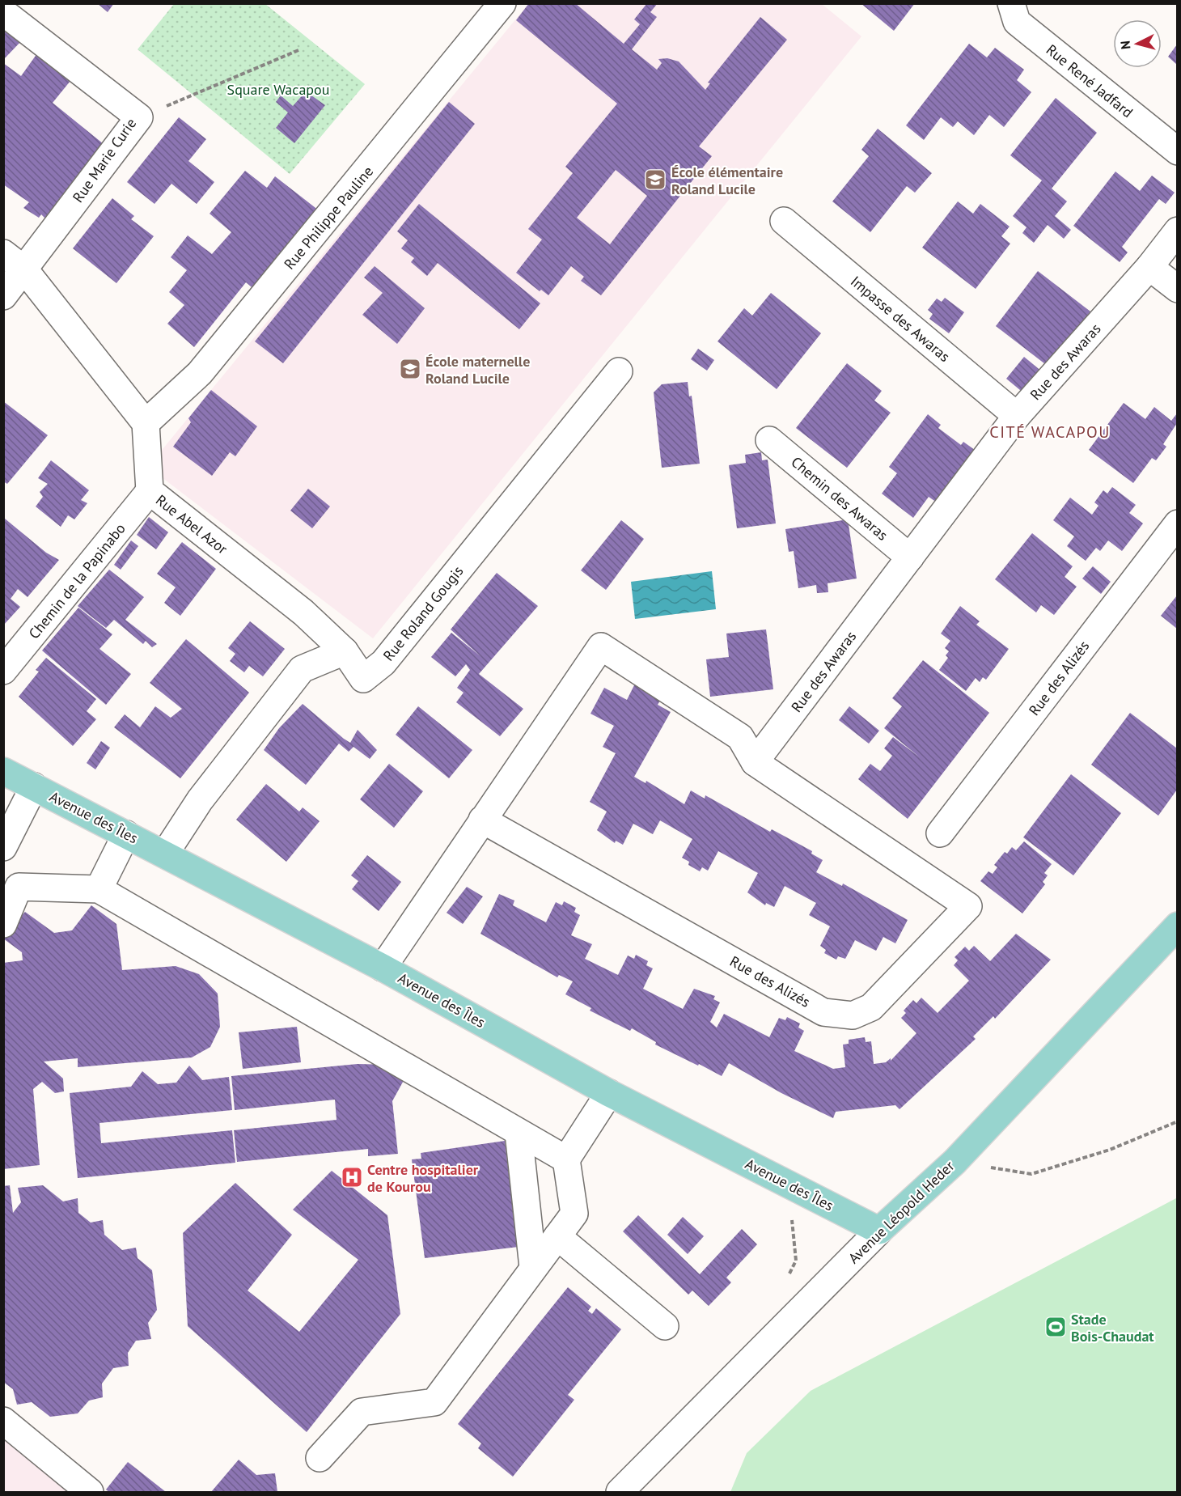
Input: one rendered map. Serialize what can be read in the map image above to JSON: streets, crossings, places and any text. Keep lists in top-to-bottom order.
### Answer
{
  "streets": {
    "main road": ["Avenue des Îles", "Avenue Léopold Heder"],
    "street": [
      "Rue René Jadfard",
      "Rue Marie Curie",
      "Rue Philippe Pauline",
      "Impasse des Awaras",
      "Rue des Awaras",
      "Chemin des Awaras",
      "Rue Abel Azor",
      "Chemin de la Papinabo",
      "Rue Roland Gougis",
      "Rue des Alizés"
    ]
  },
  "crossings": [
    ["Rue Philippe Pauline", "Rue Abel Azor"],
    ["Impasse des Awaras", "Rue des Awaras"],
    ["Rue des Awaras", "Chemin des Awaras"],
    ["Rue des Awaras", "Rue des Alizés"],
    ["Rue Abel Azor", "Chemin de la Papinabo"],
    ["Rue Abel Azor", "Rue Roland Gougis"],
    ["Avenue des Îles", "Avenue Léopold Heder"]
  ],
  "districts": ["CITÉ WACAPOU"],
  "parks": ["Square Wacapou"],
  "places": {
    "school or university": ["École élémentaire Roland Lucile", "École maternelle Roland Lucile"],
    "hospital": ["Centre hospitalier de Kourou"],
    "sports": ["Stade Bois-Chaudat"]
  },
  "north": "left"
}
